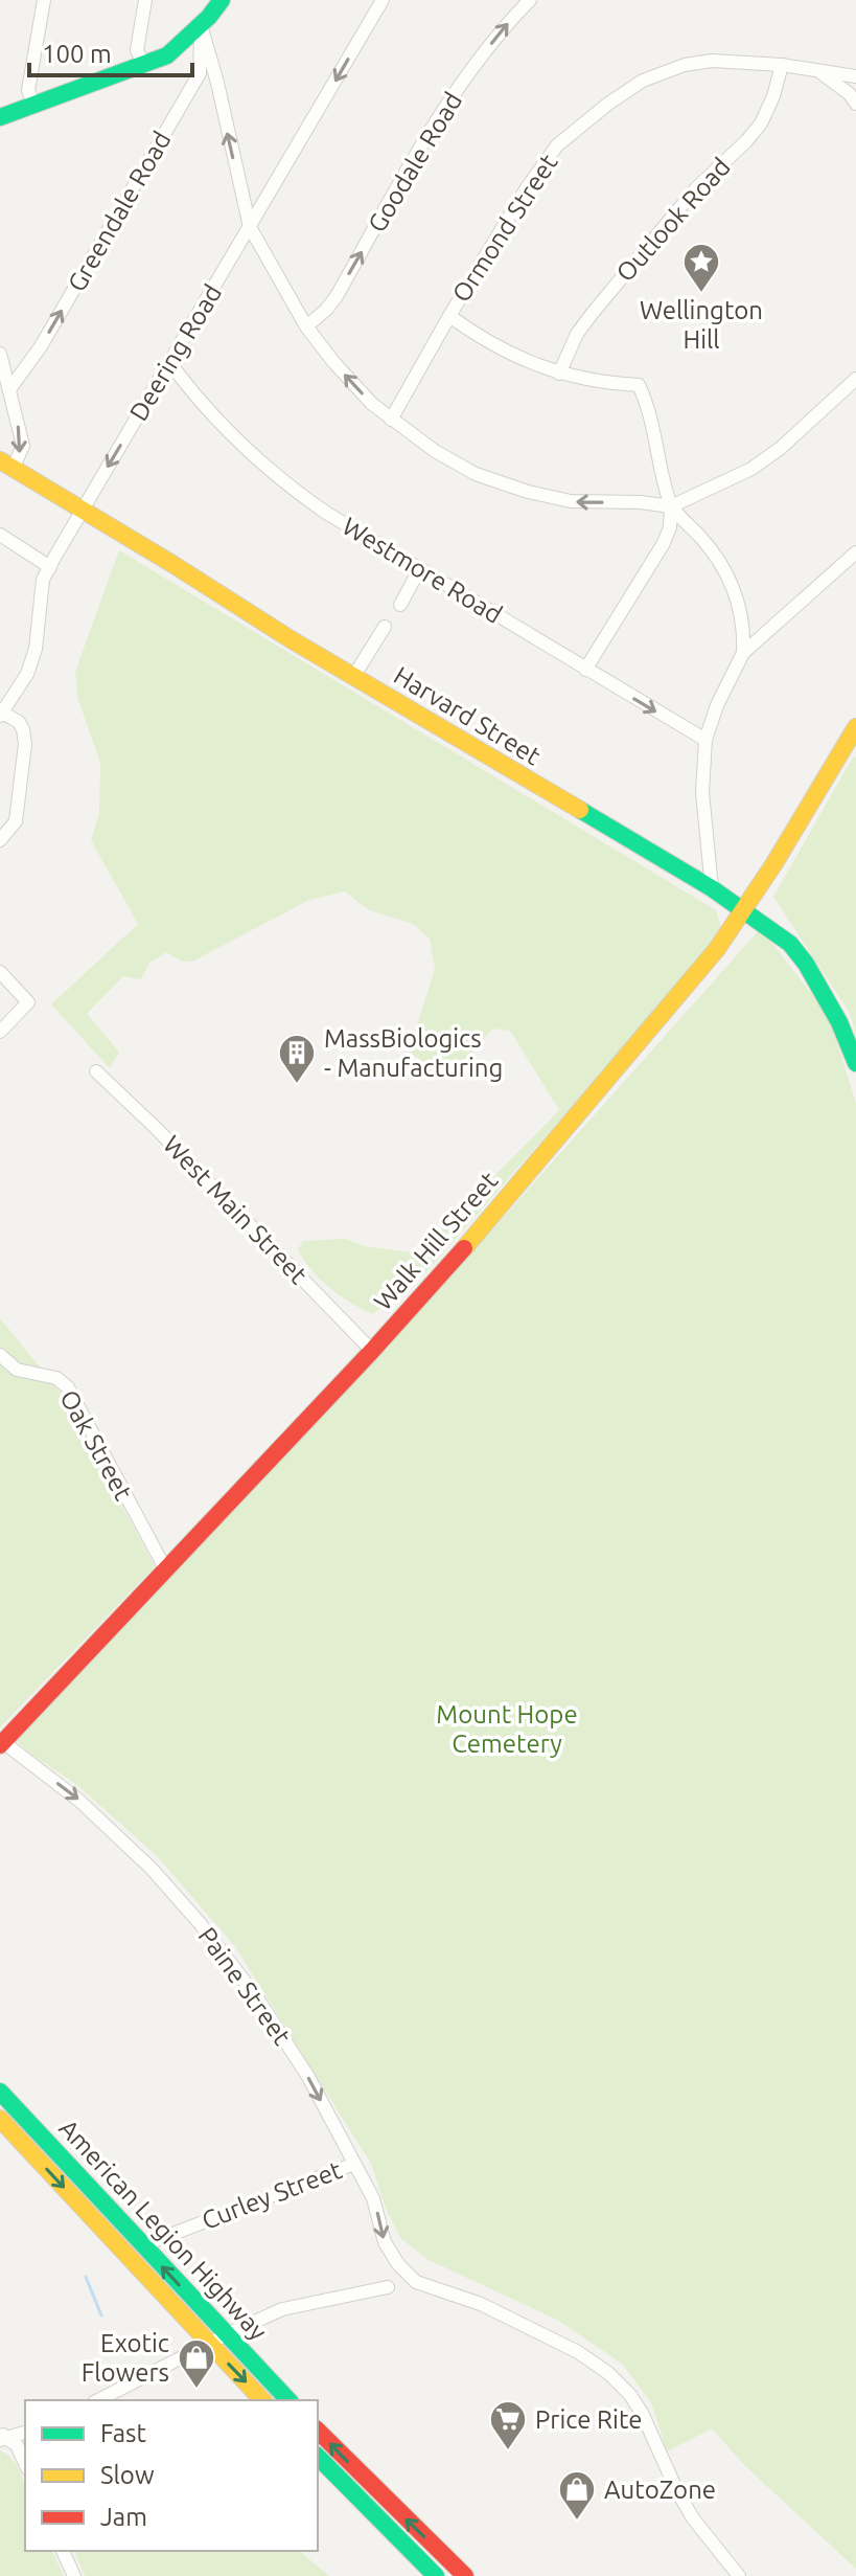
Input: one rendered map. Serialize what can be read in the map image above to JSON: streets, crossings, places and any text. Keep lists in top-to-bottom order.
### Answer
{
  "streets": {
    "main road": ["Harvard Street", "Walk Hill Street", "American Legion Highway"],
    "street": [
      "Goodale Road",
      "Greendale Road",
      "Outlook Road",
      "Ormond Street",
      "Deering Road",
      "Westmore Road",
      "West Main Street",
      "Oak Street",
      "Paine Street",
      "Curley Street"
    ]
  },
  "crossings": [
    ["Outlook Road", "Ormond Street"],
    ["Deering Road", "Westmore Road"],
    ["Deering Road", "Harvard Street"],
    ["Harvard Street", "Walk Hill Street"],
    ["West Main Street", "Walk Hill Street"],
    ["Walk Hill Street", "Oak Street"],
    ["Walk Hill Street", "Paine Street"],
    ["Paine Street", "Curley Street"],
    ["Curley Street", "American Legion Highway"]
  ],
  "one_way": [
    "Goodale Road",
    "Greendale Road",
    "Deering Road",
    "Paine Street"
  ],
  "parks": ["Mount Hope Cemetery"],
  "places": {
    "place": ["Wellington Hill"],
    "building": ["MassBiologics - Manufacturing"],
    "shop": ["Exotic Flowers", "AutoZone"],
    "supermarket": ["Price Rite"]
  },
  "legend": ["Fast", "Slow", "Jam"],
  "scale_bar": "100 m"
}
